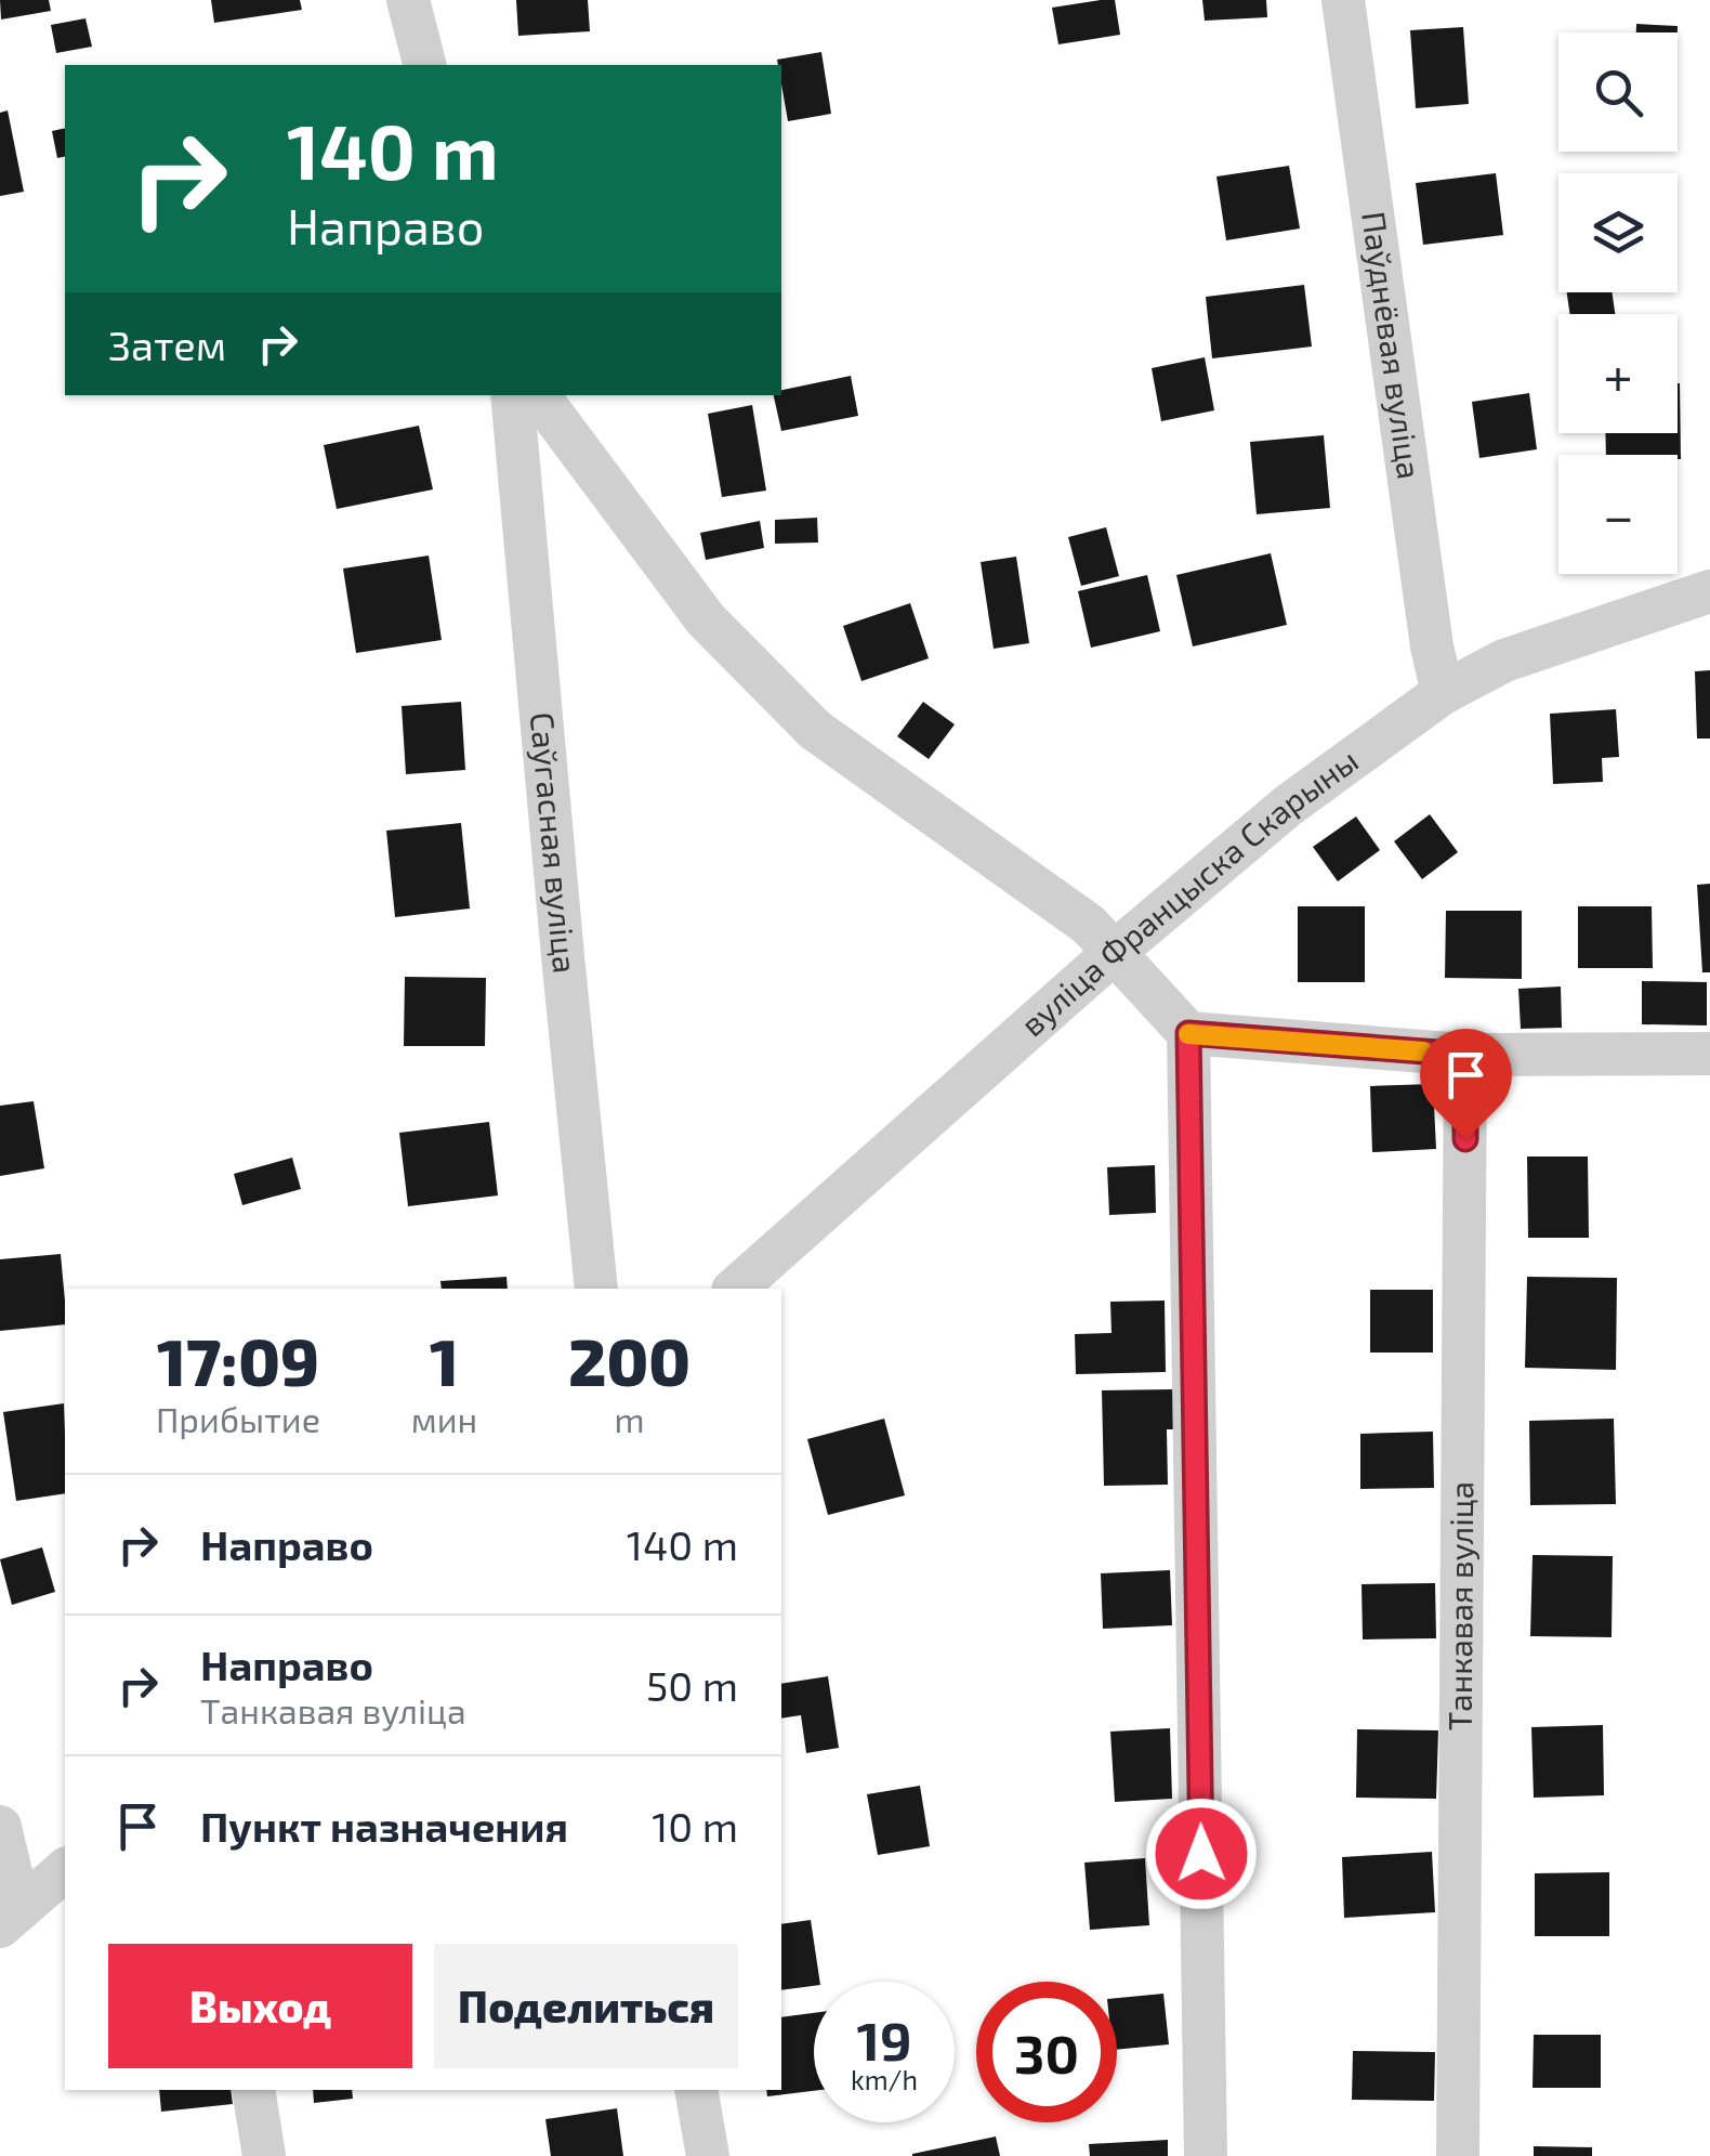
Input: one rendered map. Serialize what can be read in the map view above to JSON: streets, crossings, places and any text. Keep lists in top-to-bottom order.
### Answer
{
  "streets": {
    "street": [
      "Паўднёвая вуліца",
      "Саўгасная вуліца",
      "вуліца Францыска Скарыны",
      "Танкавая вуліца"
    ]
  },
  "crossings": [
    ["Паўднёвая вуліца", "вуліца Францыска Скарыны"]
  ],
  "page": {
    "map_buttons": ["+", "−"],
    "turn": ["140 m", "Направо"],
    "then": "Затем",
    "eta": [
      "17:09",
      "Прибытие",
      "1",
      "мин",
      "200",
      "m"
    ],
    "list": [
      {
        "name": "Направо",
        "value": "140 m"
      },
      {
        "name": "Направо",
        "note": "Танкавая вуліца",
        "value": "50 m"
      },
      {
        "name": "Пункт назначения",
        "value": "10 m"
      }
    ],
    "buttons": ["Выход", "Поделиться"],
    "speed": "19 km/h",
    "limit": "30"
  }
}
